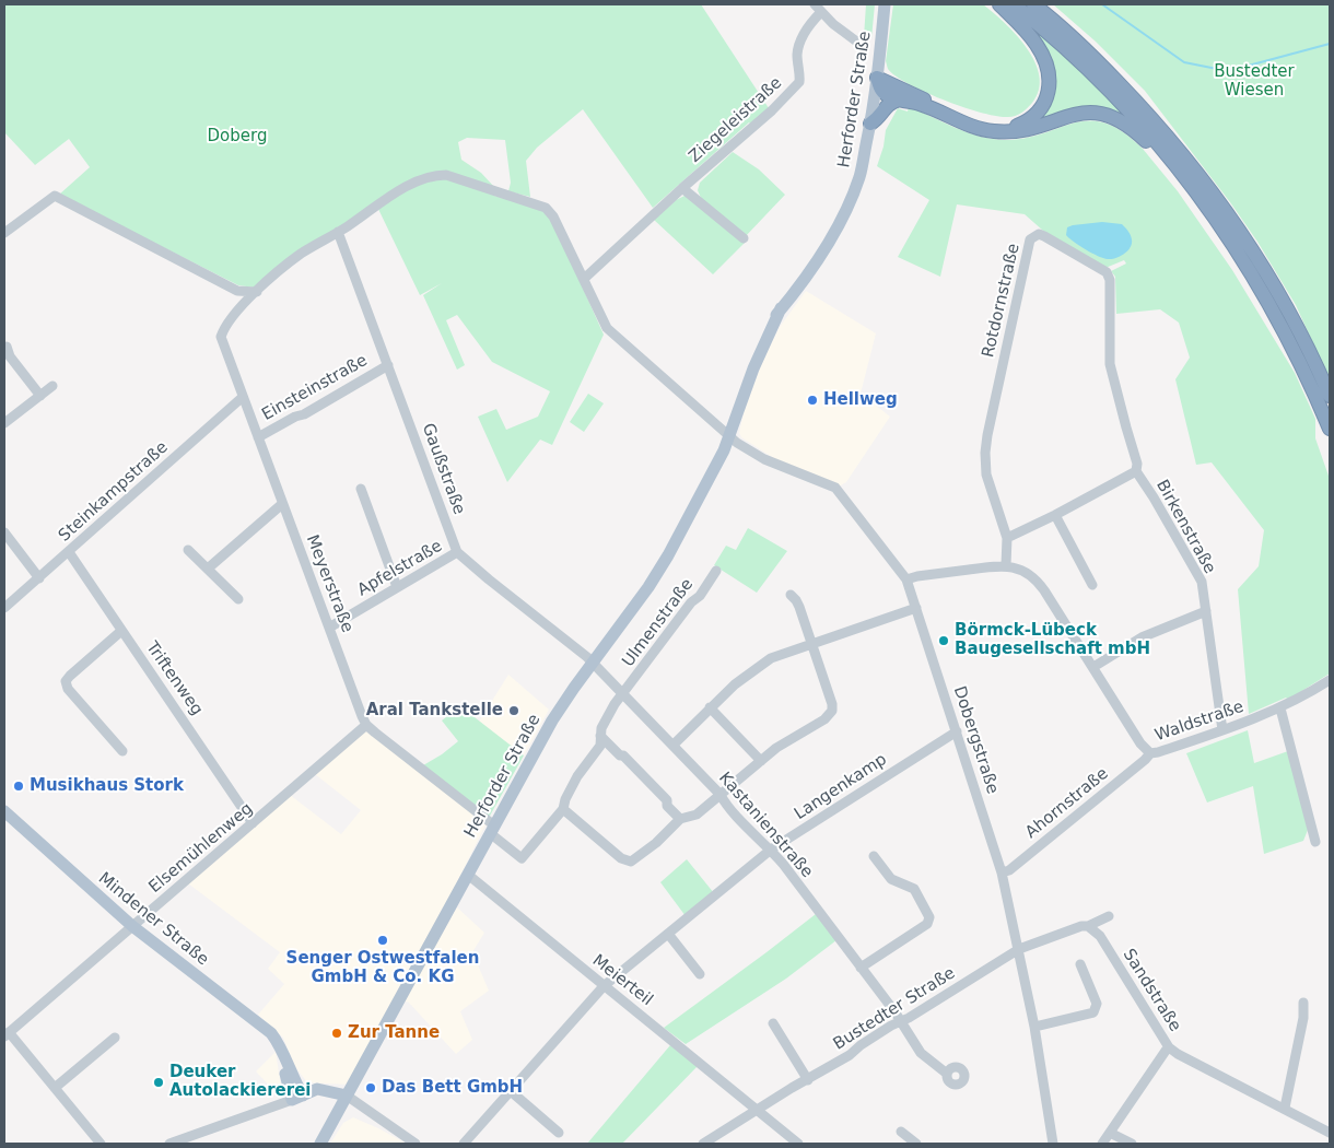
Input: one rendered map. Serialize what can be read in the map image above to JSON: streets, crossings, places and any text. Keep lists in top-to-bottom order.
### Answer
{
  "streets": {
    "main road": ["Herforder Straße", "Mindener Straße"],
    "street": [
      "Ziegeleistraße",
      "Rotdornstraße",
      "Einsteinstraße",
      "Gaußstraße",
      "Steinkampstraße",
      "Birkenstraße",
      "Apfelstraße",
      "Meyerstraße",
      "Ulmenstraße",
      "Triftenweg",
      "Waldstraße",
      "Dobergstraße",
      "Langenkamp",
      "Ahornstraße",
      "Kastanienstraße",
      "Elsemühlenweg",
      "Meierteil",
      "Sandstraße",
      "Bustedter Straße"
    ]
  },
  "crossings": [
    ["Herforder Straße", "Meyerstraße"],
    ["Herforder Straße", "Dobergstraße"],
    ["Herforder Straße", "Kastanienstraße"],
    ["Herforder Straße", "Meierteil"],
    ["Ziegeleistraße", "Meyerstraße"],
    ["Ziegeleistraße", "Dobergstraße"],
    ["Rotdornstraße", "Birkenstraße"],
    ["Rotdornstraße", "Waldstraße"],
    ["Einsteinstraße", "Gaußstraße"],
    ["Einsteinstraße", "Meyerstraße"],
    ["Gaußstraße", "Apfelstraße"],
    ["Gaußstraße", "Meyerstraße"],
    ["Steinkampstraße", "Meyerstraße"],
    ["Steinkampstraße", "Triftenweg"],
    ["Birkenstraße", "Waldstraße"],
    ["Apfelstraße", "Meyerstraße"],
    ["Meyerstraße", "Ulmenstraße"],
    ["Meyerstraße", "Dobergstraße"],
    ["Meyerstraße", "Elsemühlenweg"],
    ["Ulmenstraße", "Kastanienstraße"],
    ["Triftenweg", "Elsemühlenweg"],
    ["Waldstraße", "Dobergstraße"],
    ["Waldstraße", "Ahornstraße"],
    ["Dobergstraße", "Langenkamp"],
    ["Dobergstraße", "Ahornstraße"],
    ["Dobergstraße", "Bustedter Straße"],
    ["Langenkamp", "Kastanienstraße"],
    ["Langenkamp", "Meierteil"],
    ["Kastanienstraße", "Bustedter Straße"],
    ["Elsemühlenweg", "Mindener Straße"],
    ["Meierteil", "Bustedter Straße"],
    ["Sandstraße", "Bustedter Straße"]
  ],
  "parks": ["Bustedter Wiesen", "Doberg"],
  "places": [
    "Hellweg",
    "Börmck-Lübeck Baugesellschaft mbH",
    "Aral Tankstelle",
    "Musikhaus Stork",
    "Senger Ostwestfalen GmbH & Co. KG",
    "Zur Tanne",
    "Deuker Autolackiererei",
    "Das Bett GmbH"
  ]
}
